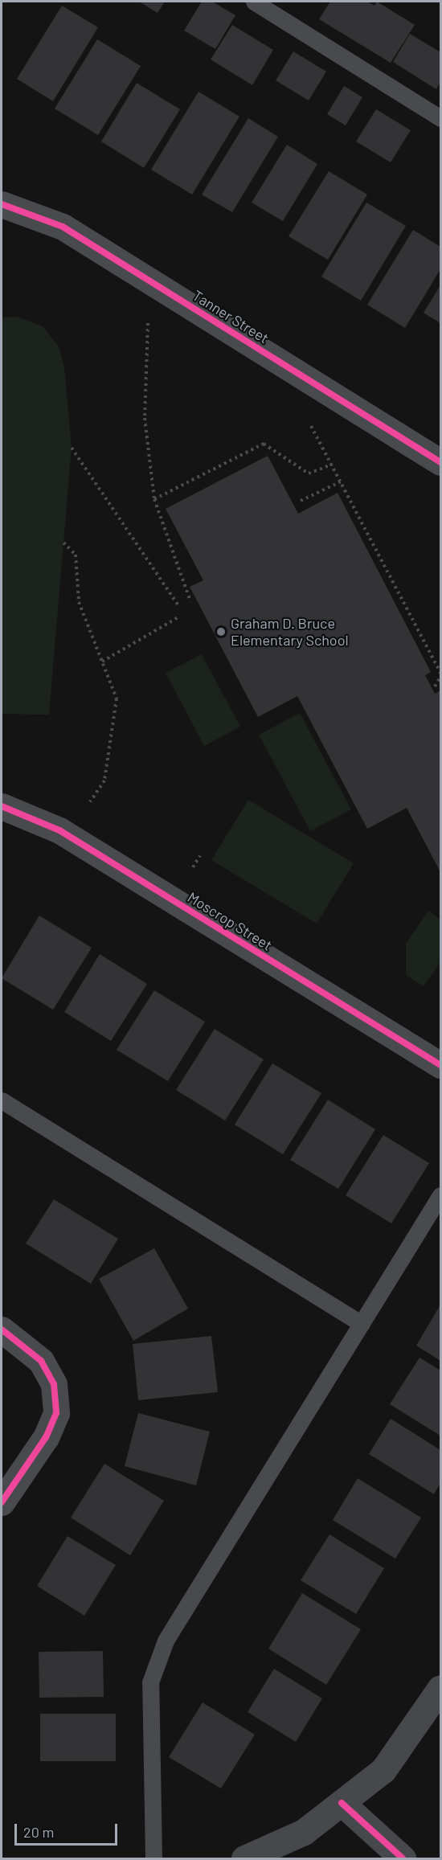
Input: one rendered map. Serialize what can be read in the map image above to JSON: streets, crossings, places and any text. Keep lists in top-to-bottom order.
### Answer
{
  "streets": {
    "street": ["Tanner Street", "Moscrop Street"]
  },
  "places": ["Graham D. Bruce Elementary School"],
  "scale_bar": "20 m"
}
